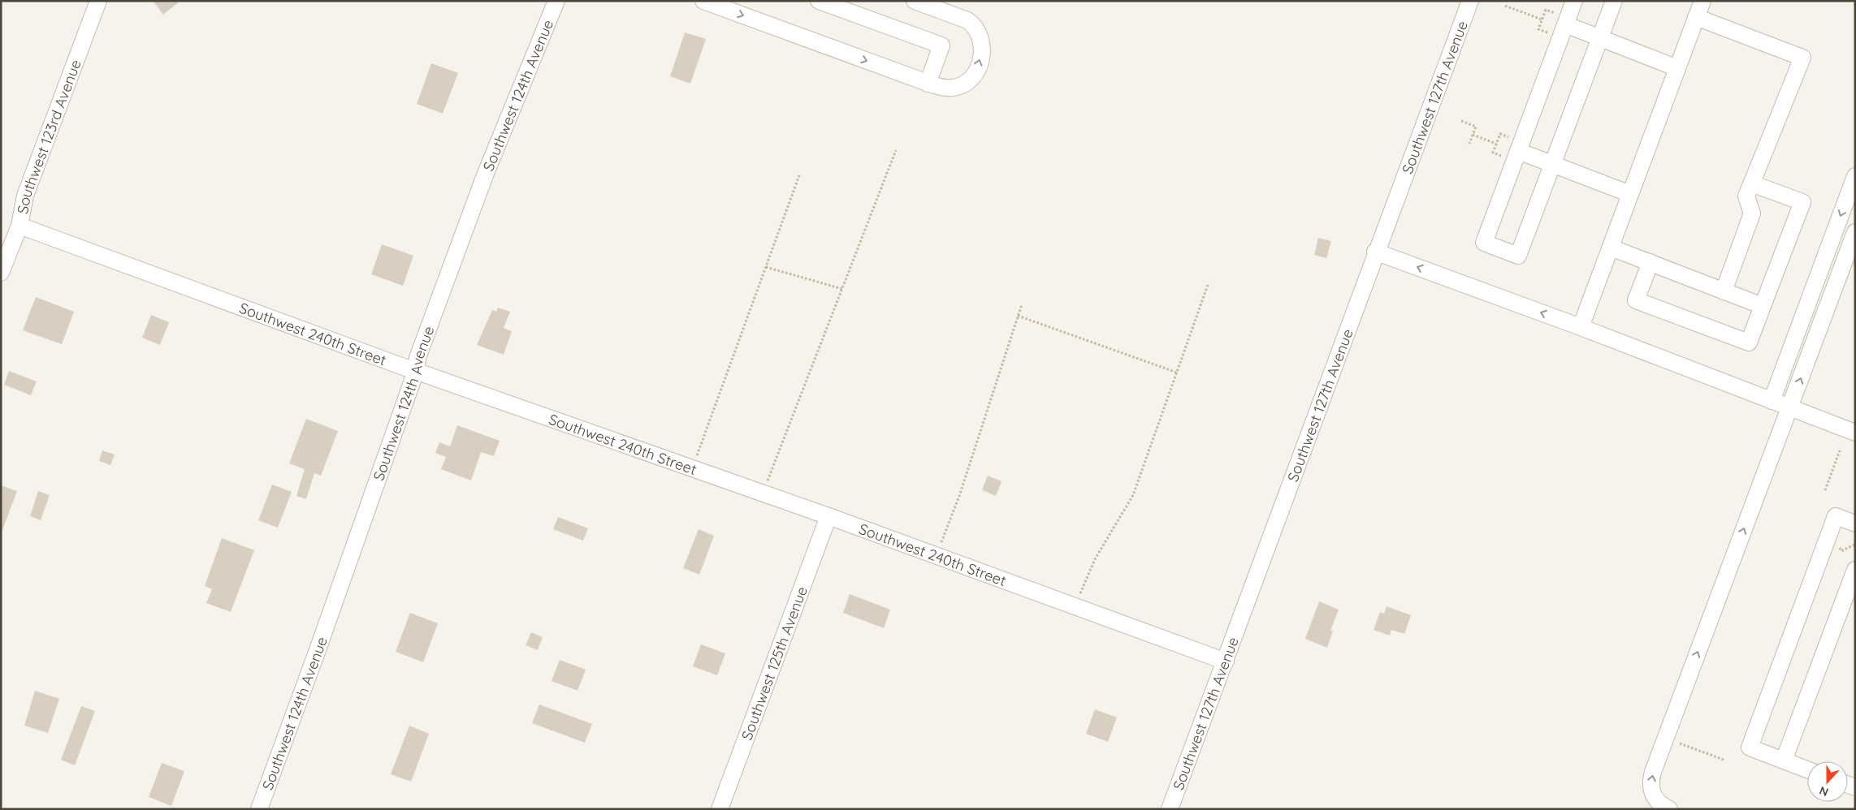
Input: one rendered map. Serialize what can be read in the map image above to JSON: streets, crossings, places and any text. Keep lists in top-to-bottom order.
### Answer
{
  "streets": {
    "street": [
      "Southwest 124th Avenue",
      "Southwest 127th Avenue",
      "Southwest 123rd Avenue",
      "Southwest 240th Street",
      "Southwest 125th Avenue"
    ]
  },
  "crossings": [
    ["Southwest 124th Avenue", "Southwest 240th Street"],
    ["Southwest 127th Avenue", "Southwest 240th Street"],
    ["Southwest 123rd Avenue", "Southwest 240th Street"],
    ["Southwest 240th Street", "Southwest 125th Avenue"]
  ],
  "north": "bottom"
}
